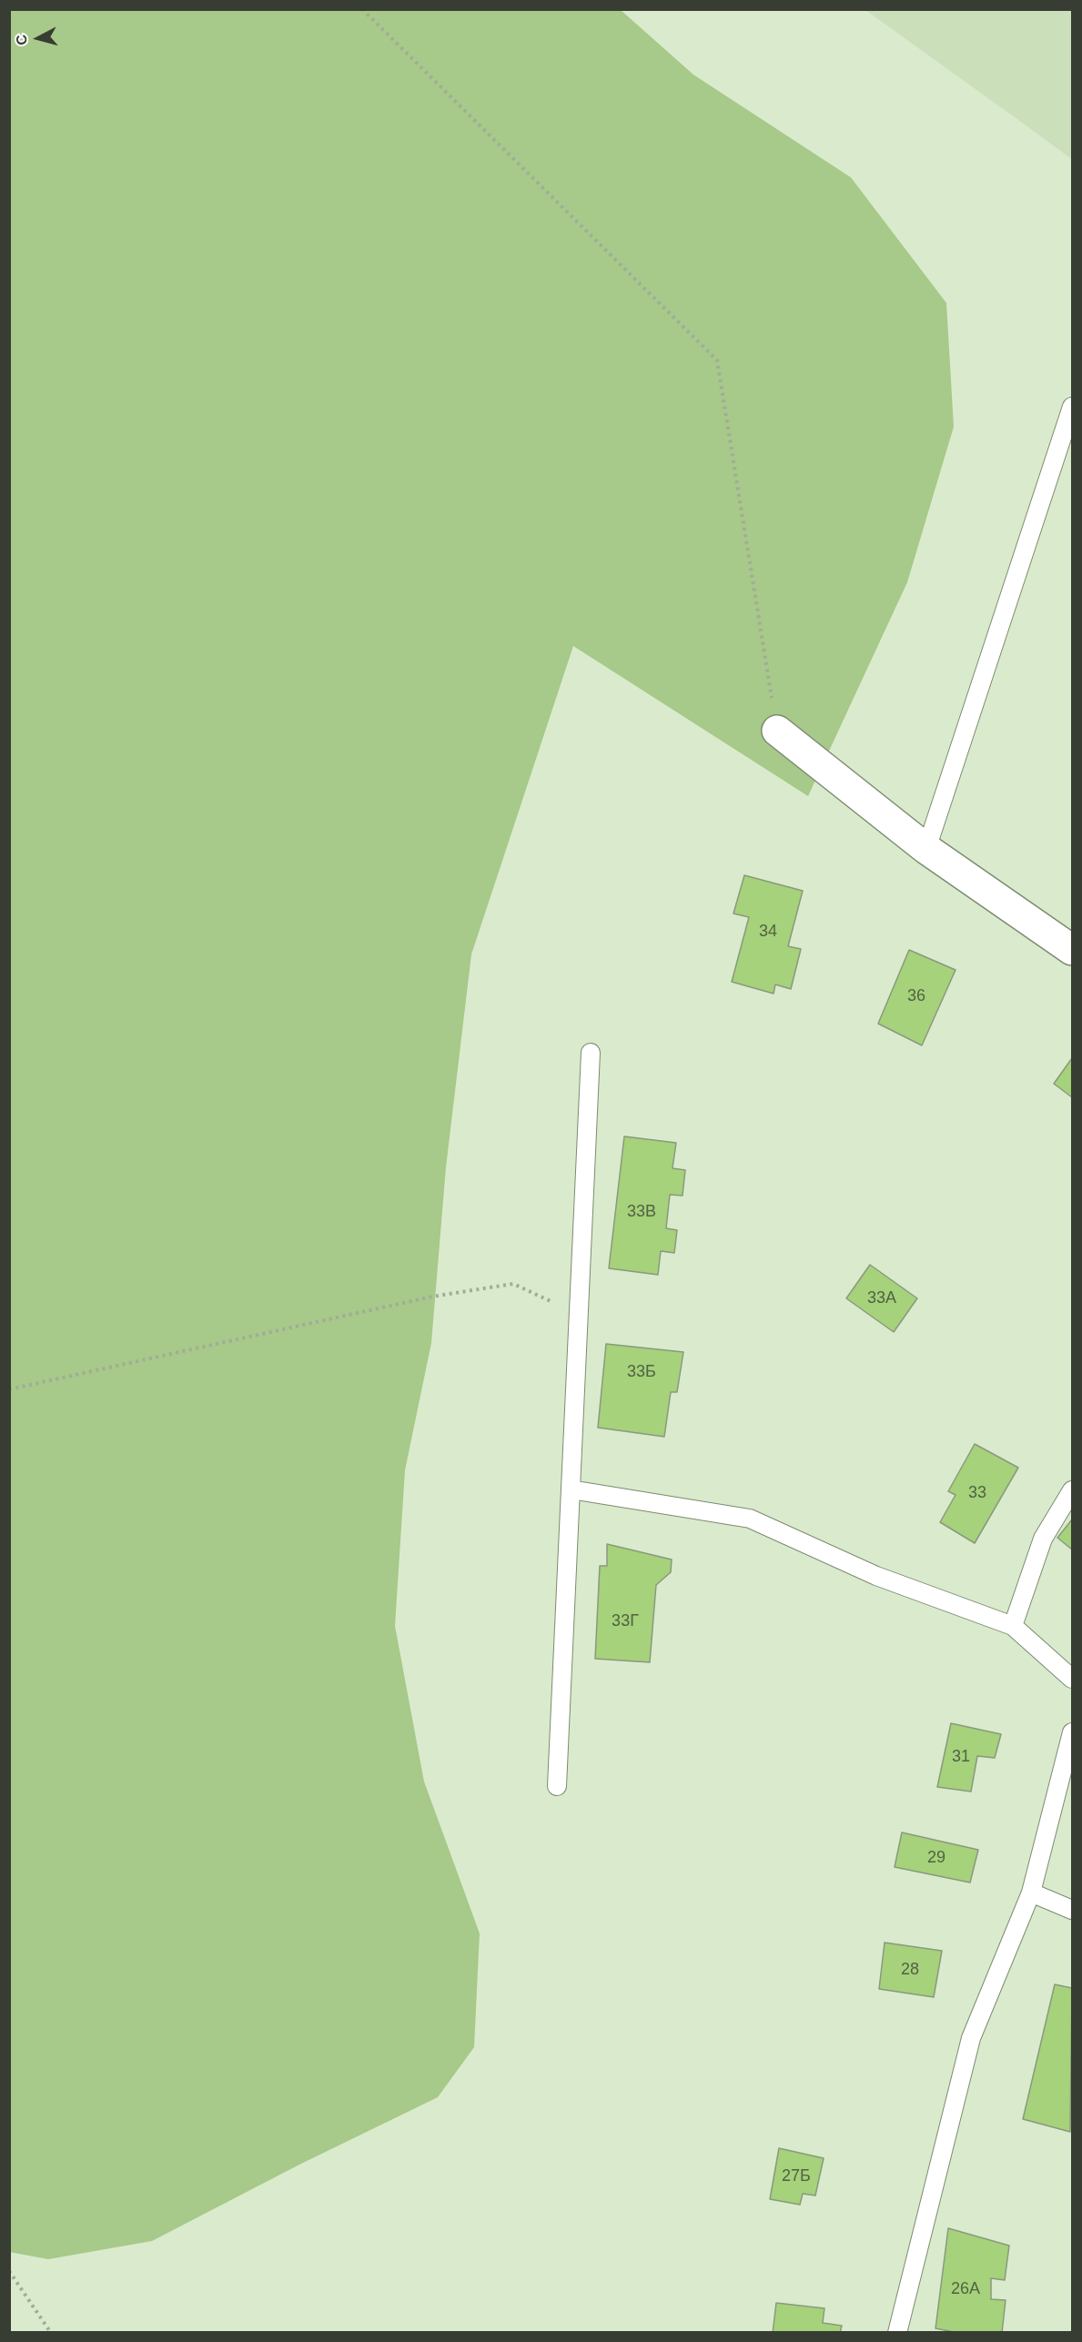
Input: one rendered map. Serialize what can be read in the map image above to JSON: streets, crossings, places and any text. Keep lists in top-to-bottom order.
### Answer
{
  "house_numbers": [
    "34",
    "36",
    "33В",
    "33А",
    "33Б",
    "33",
    "33Г",
    "31",
    "29",
    "28",
    "27Б",
    "26А"
  ],
  "north": "left"
}
